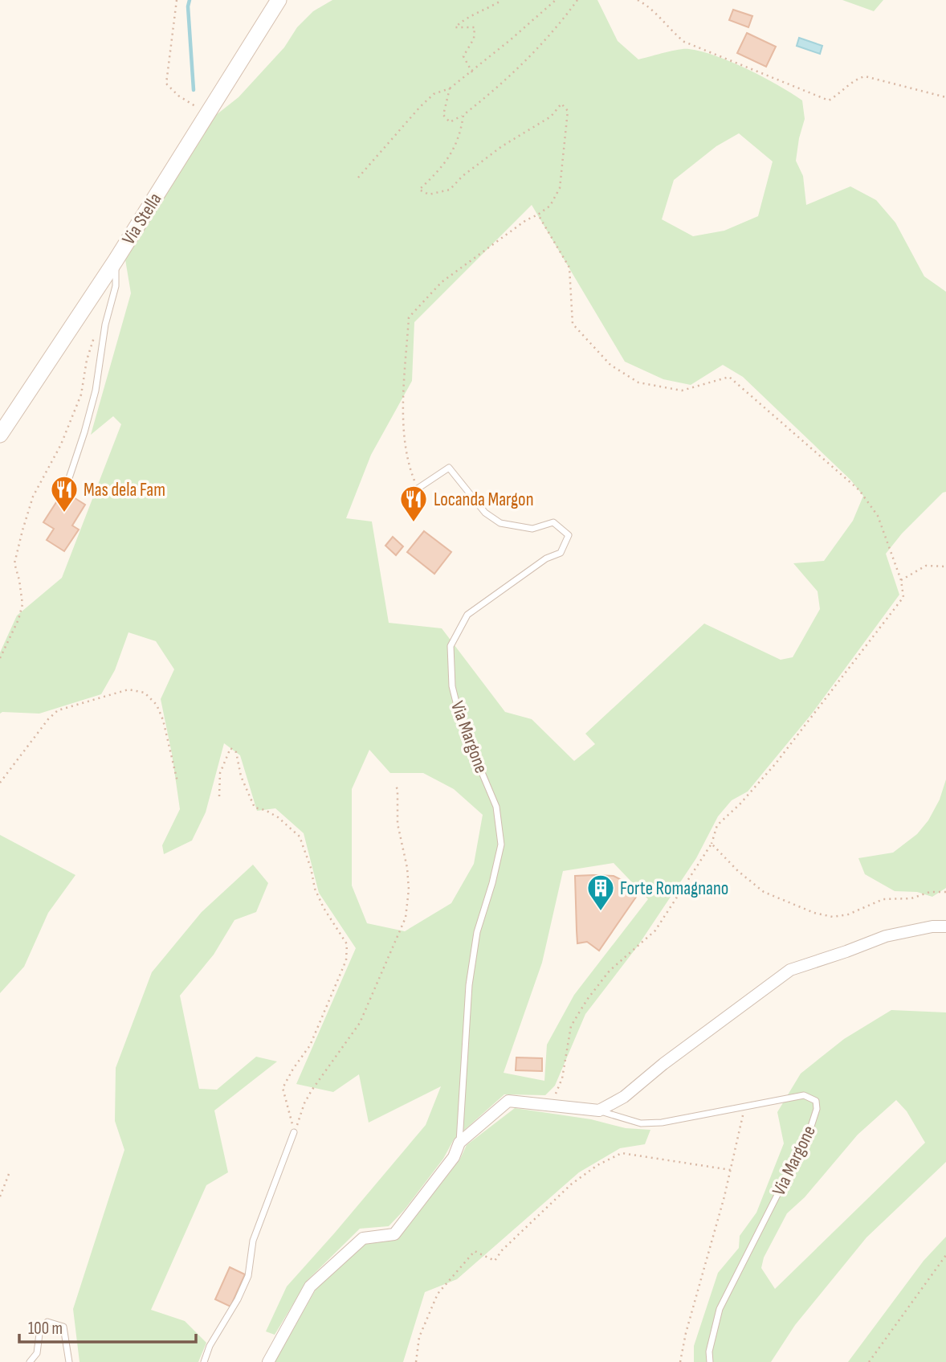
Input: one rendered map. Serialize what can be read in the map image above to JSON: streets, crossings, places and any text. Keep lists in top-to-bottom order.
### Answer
{
  "streets": {
    "main road": ["Via Stella"],
    "street": ["Via Margone"]
  },
  "places": {
    "restaurant": ["Mas dela Fam", "Locanda Margon"],
    "building": ["Forte Romagnano"]
  },
  "scale_bar": "100 m"
}
